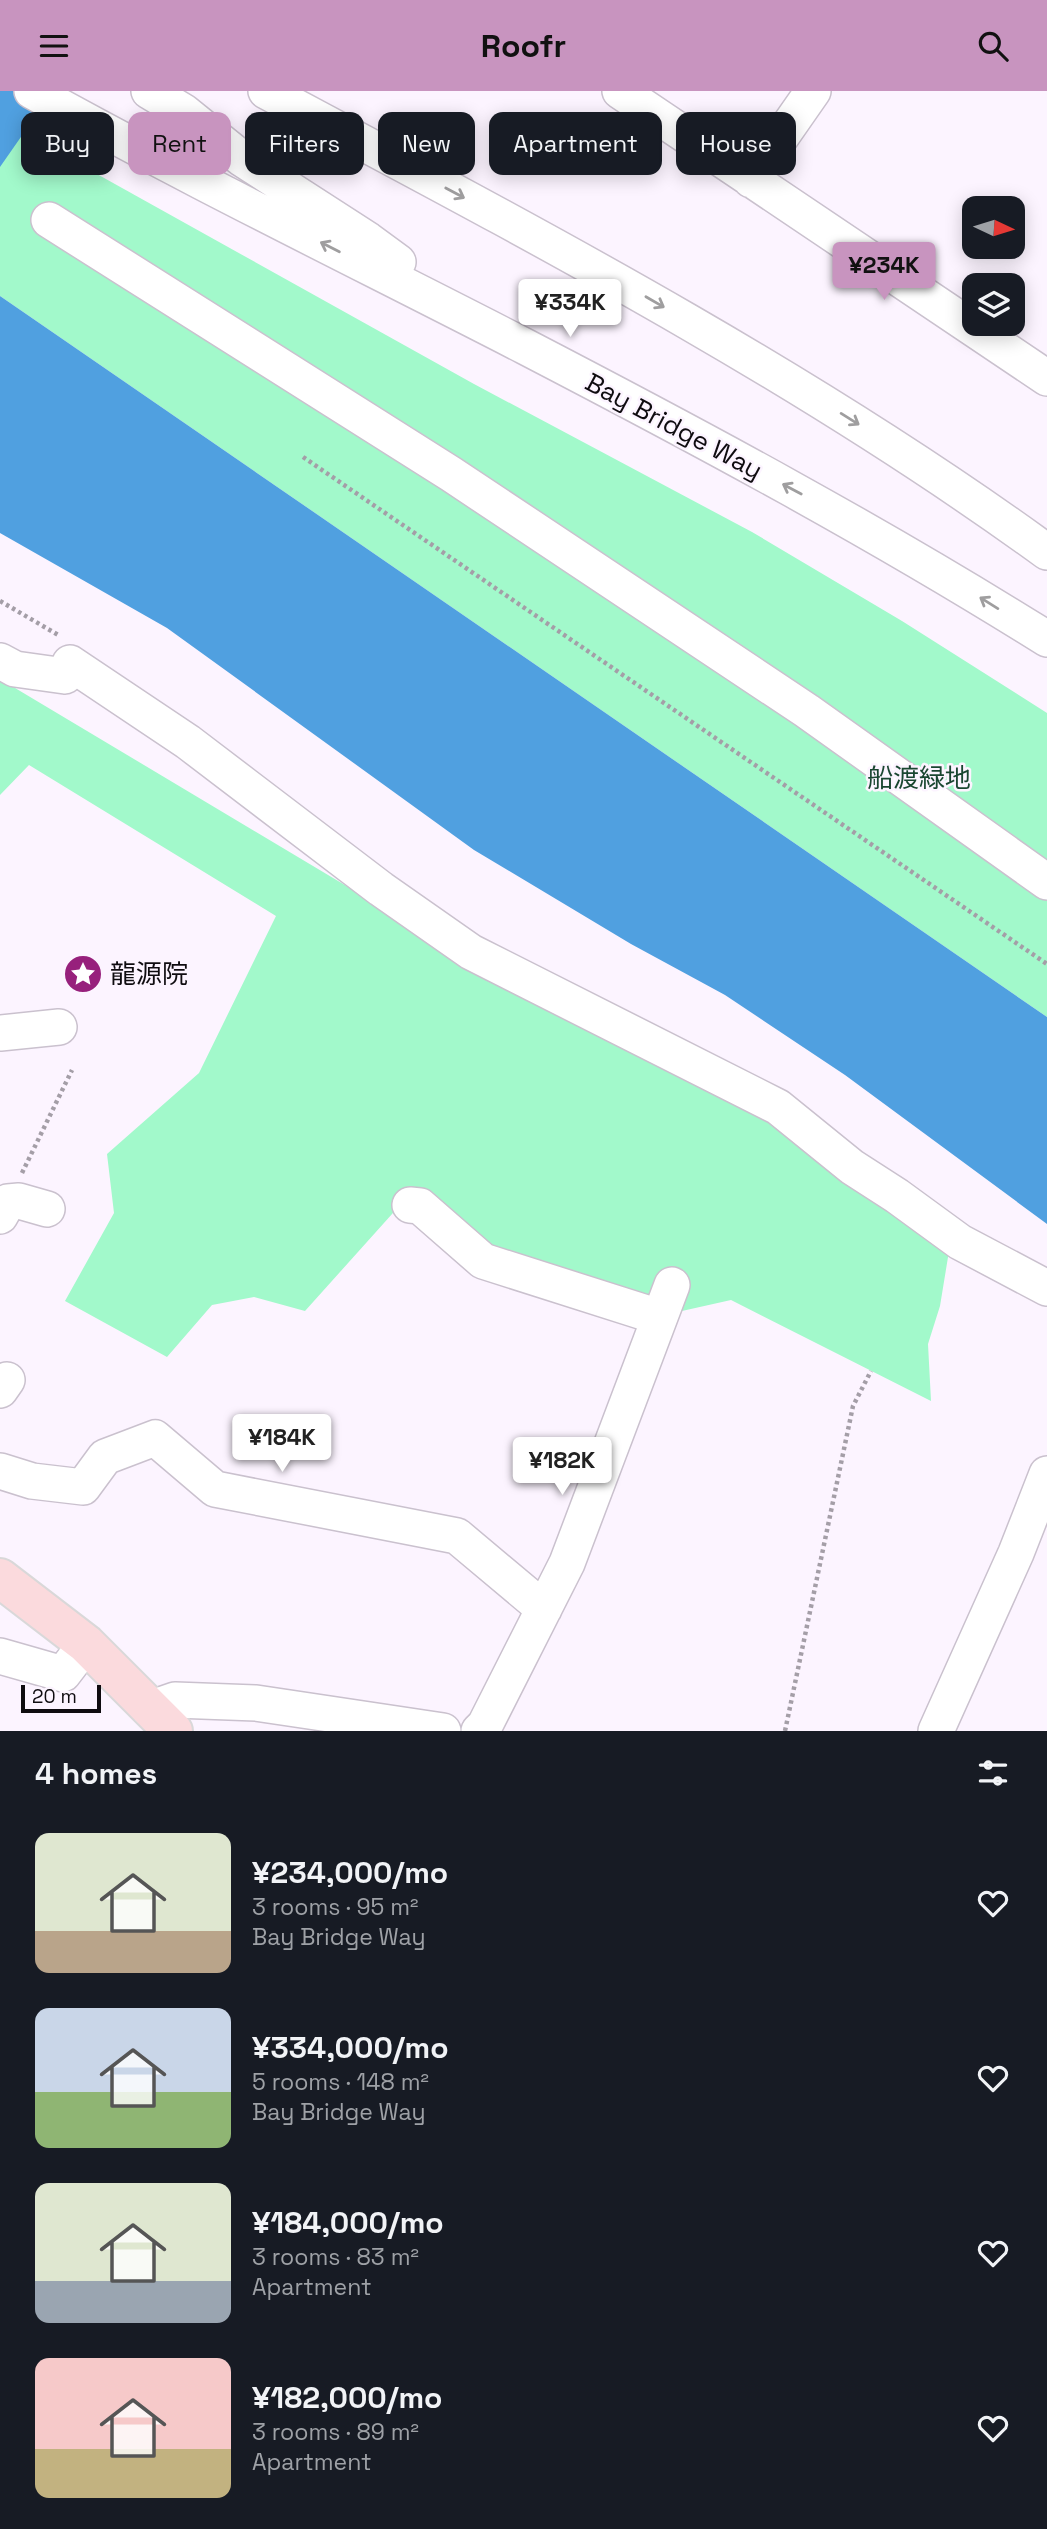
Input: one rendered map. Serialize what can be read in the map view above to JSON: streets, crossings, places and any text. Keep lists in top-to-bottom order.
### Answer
{
  "streets": {
    "street": ["Bay Bridge Way"]
  },
  "parks": ["船渡緑地"],
  "places": {
    "place": ["龍源院"]
  },
  "scale_bar": "20 m",
  "north": "right",
  "page": {
    "header": "Roofr",
    "chip": [
      "Buy",
      "Rent",
      "Filters",
      "New",
      "Apartment",
      "House"
    ],
    "price": [
      "¥234K",
      "¥334K",
      "¥184K",
      "¥182K"
    ],
    "scale": "20 m",
    "heading": "4 homes",
    "list": [
      {
        "name": "¥234,000/mo",
        "note": "3 rooms · 95 m² · Bay Bridge Way"
      },
      {
        "name": "¥334,000/mo",
        "note": "5 rooms · 148 m² · Bay Bridge Way"
      },
      {
        "name": "¥184,000/mo",
        "note": "3 rooms · 83 m² · Apartment"
      },
      {
        "name": "¥182,000/mo",
        "note": "3 rooms · 89 m² · Apartment"
      }
    ]
  }
}
